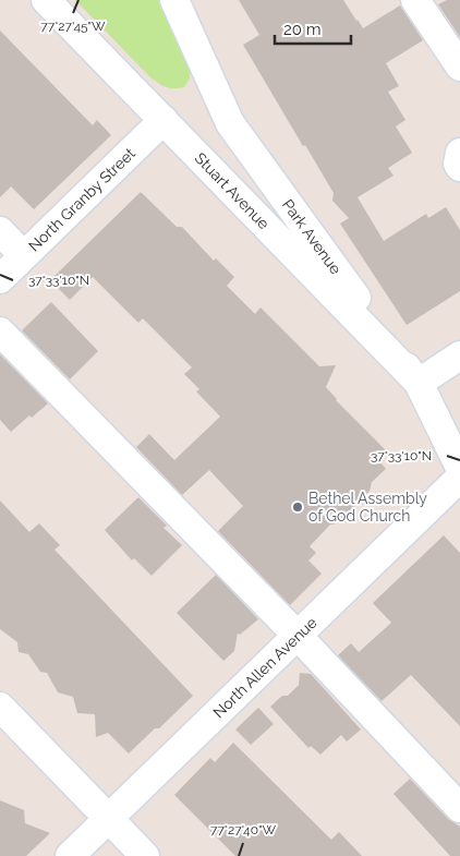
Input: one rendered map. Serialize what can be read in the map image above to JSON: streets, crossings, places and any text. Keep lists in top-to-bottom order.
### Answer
{
  "streets": {
    "street": [
      "Stuart Avenue",
      "North Granby Street",
      "Park Avenue",
      "North Allen Avenue"
    ]
  },
  "crossings": [
    ["Stuart Avenue", "North Granby Street"],
    ["Stuart Avenue", "Park Avenue"]
  ],
  "places": ["Bethel Assembly of God Church"],
  "scale_bar": "20 m",
  "coordinates": ["77°27'45\"W", "37°33'10\"N", "77°27'40\"W"]
}
